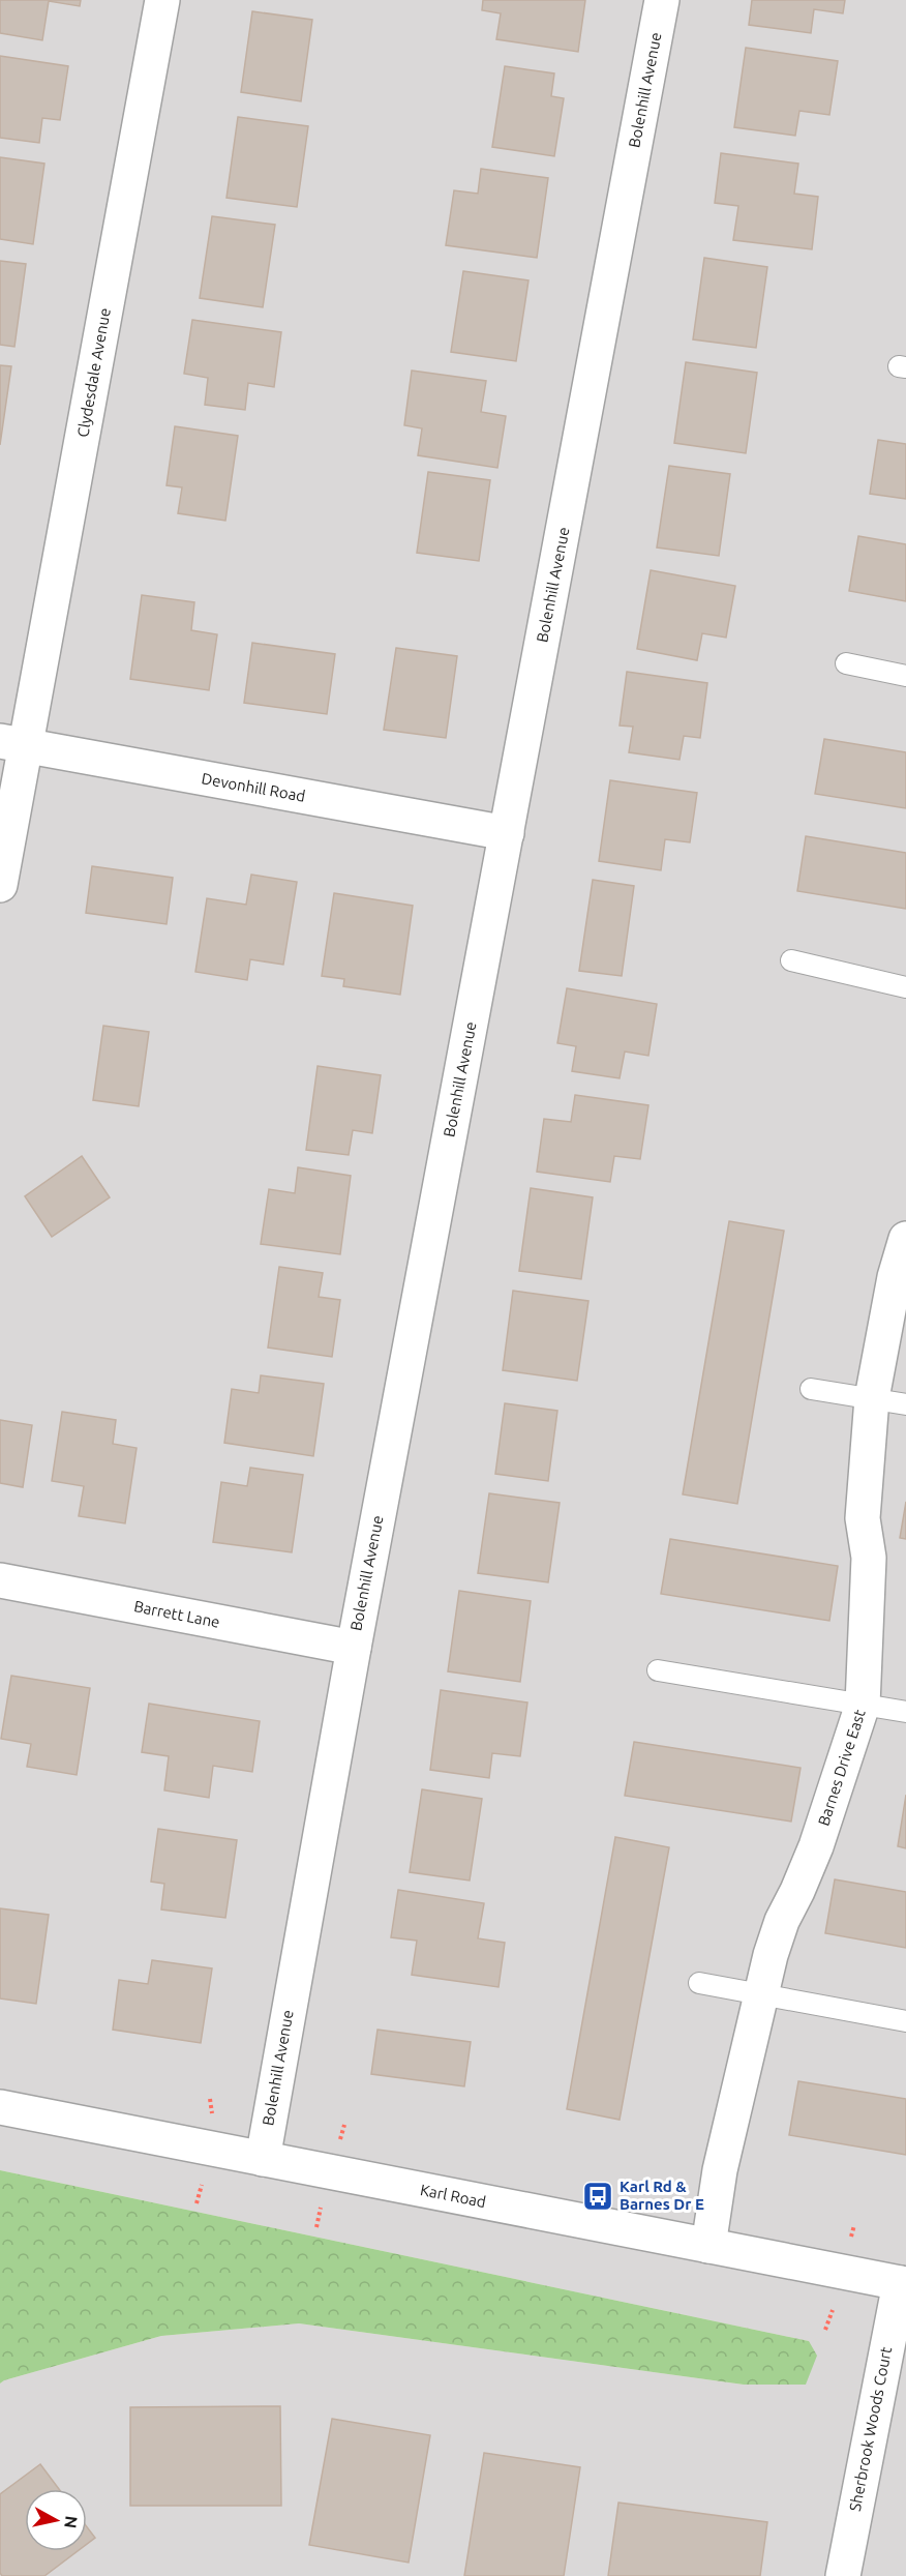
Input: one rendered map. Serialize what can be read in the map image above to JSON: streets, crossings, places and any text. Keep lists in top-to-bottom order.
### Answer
{
  "streets": {
    "street": [
      "Bolenhill Avenue",
      "Clydesdale Avenue",
      "Devonhill Road",
      "Barrett Lane",
      "Barnes Drive East",
      "Karl Road",
      "Sherbrook Woods Court"
    ]
  },
  "crossings": [
    ["Bolenhill Avenue", "Devonhill Road"],
    ["Bolenhill Avenue", "Barrett Lane"],
    ["Bolenhill Avenue", "Karl Road"],
    ["Clydesdale Avenue", "Devonhill Road"],
    ["Barnes Drive East", "Karl Road"],
    ["Karl Road", "Sherbrook Woods Court"]
  ],
  "places": {
    "bus stop": ["Karl Rd & Barnes Dr E"]
  },
  "north": "right"
}
